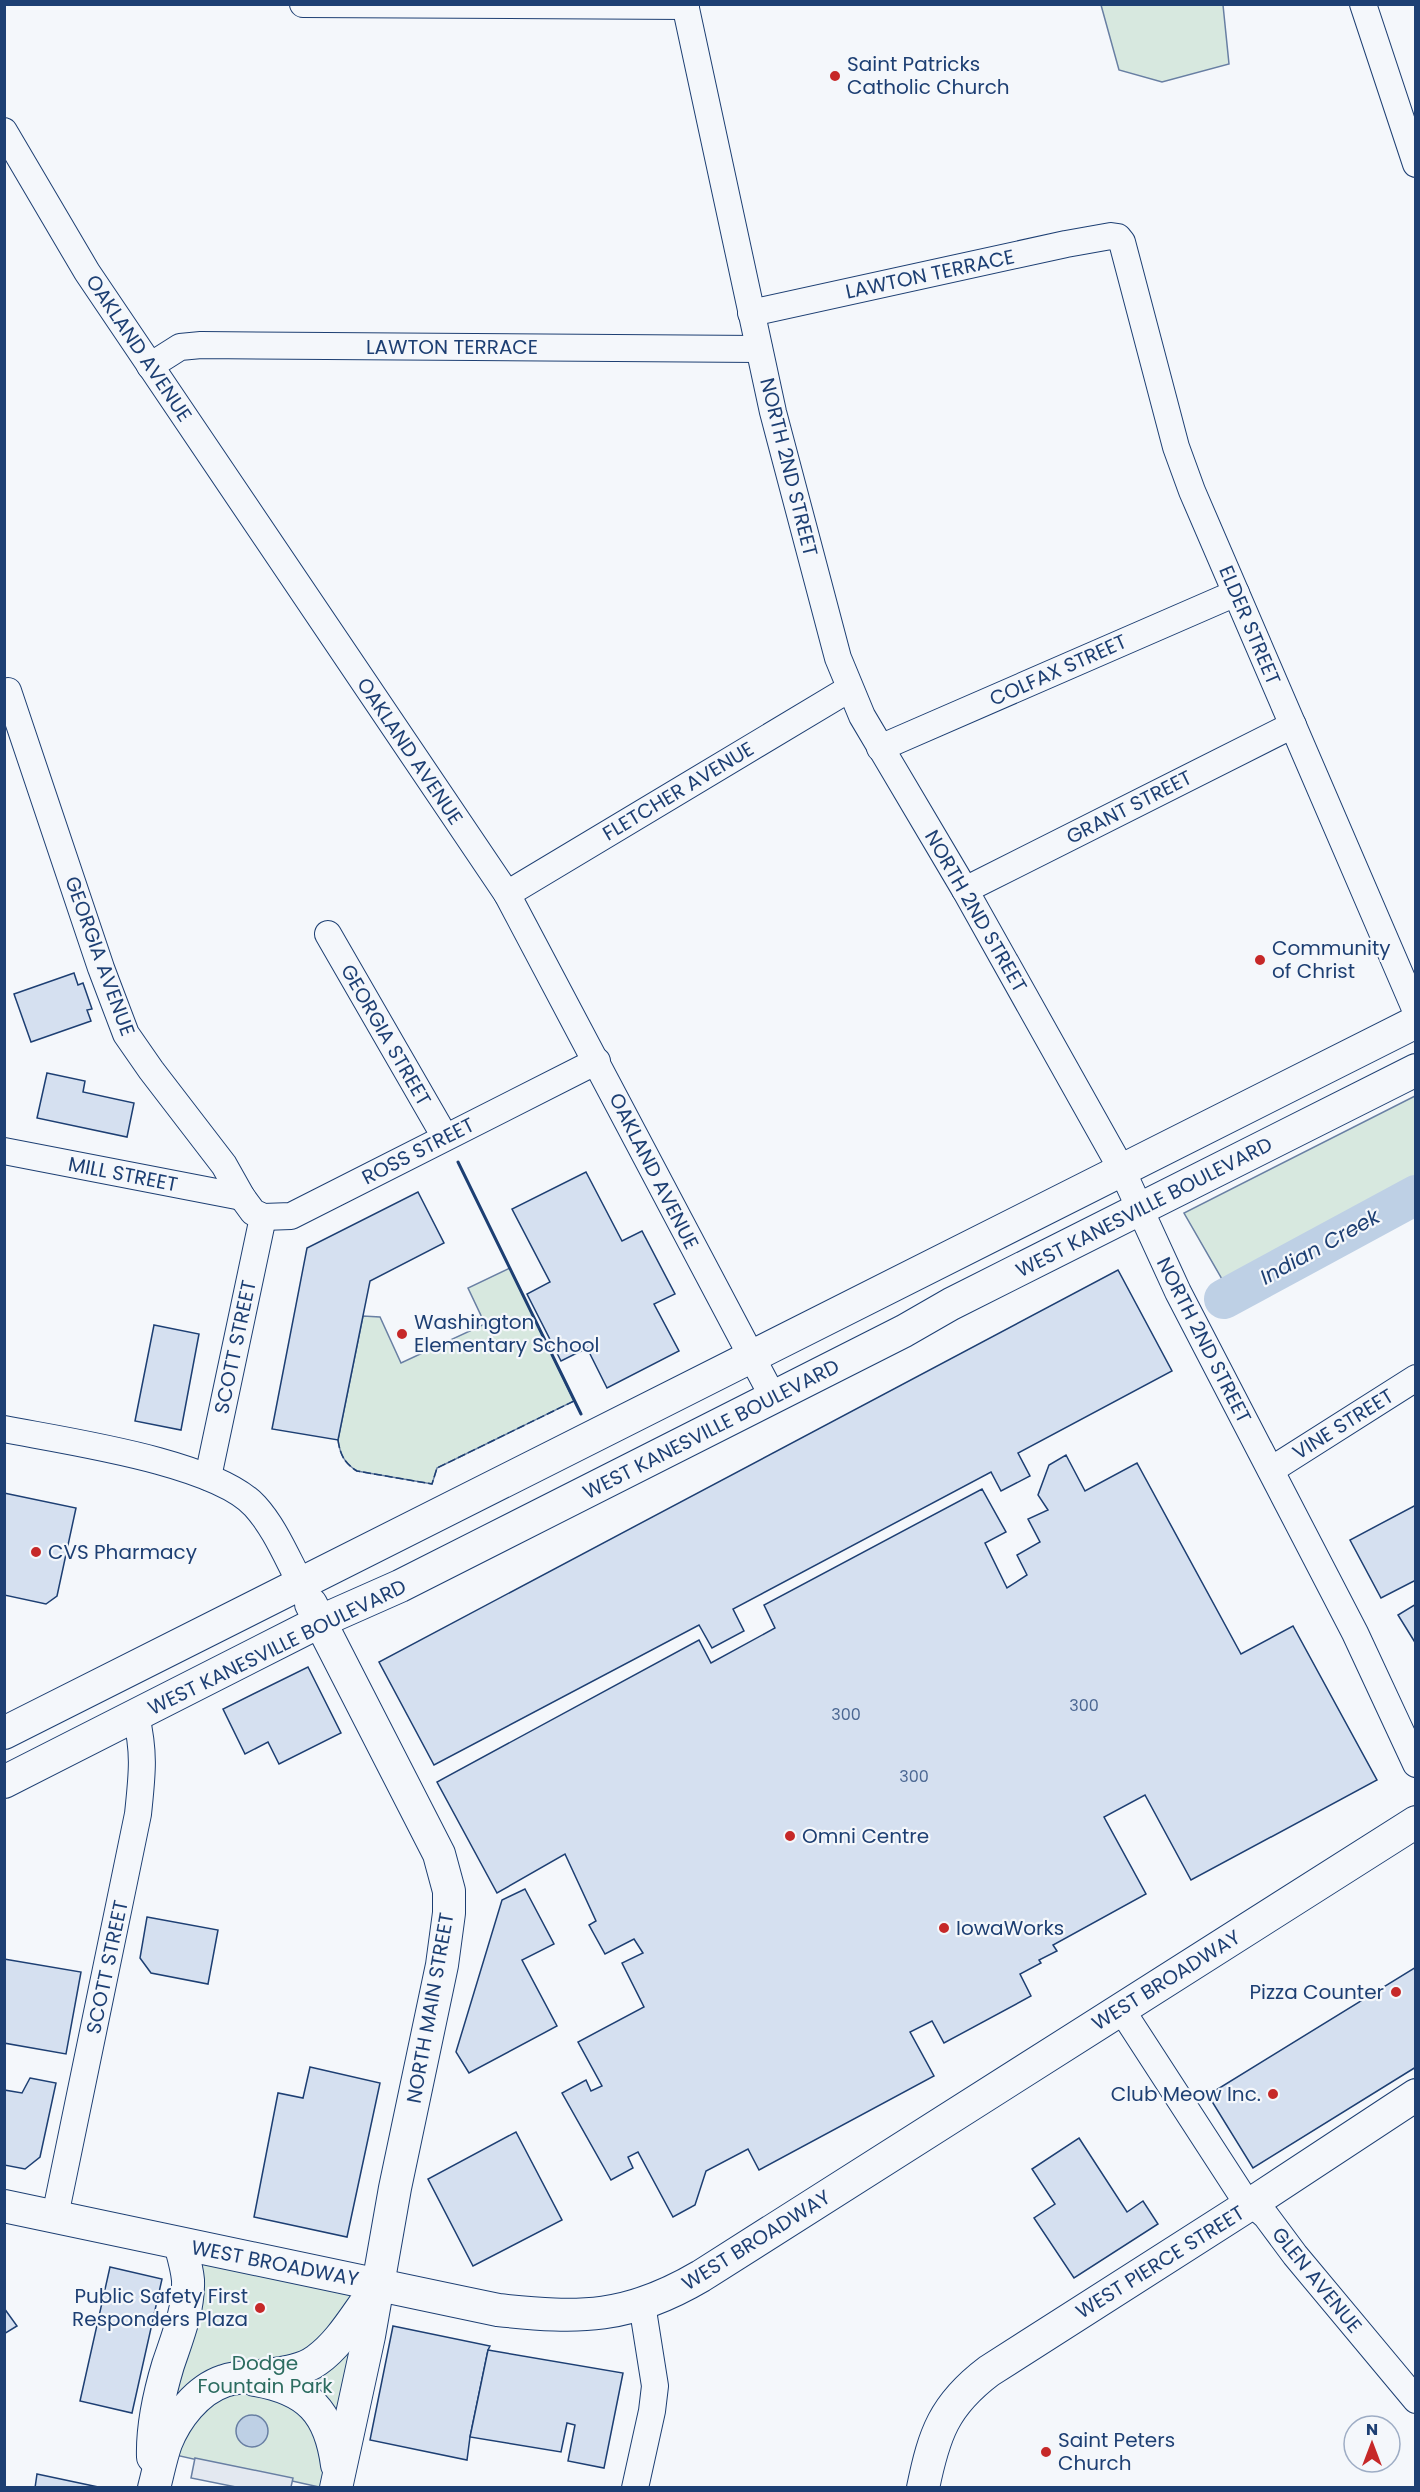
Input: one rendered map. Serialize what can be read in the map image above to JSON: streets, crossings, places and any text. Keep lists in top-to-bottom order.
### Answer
{
  "streets": {
    "main road": [
      "WEST KANESVILLE BOULEVARD",
      "WEST BROADWAY",
      "NORTH MAIN STREET",
      "WEST PIERCE STREET"
    ],
    "street": [
      "LAWTON TERRACE",
      "OAKLAND AVENUE",
      "NORTH 2ND STREET",
      "ELDER STREET",
      "COLFAX STREET",
      "FLETCHER AVENUE",
      "GRANT STREET",
      "GEORGIA AVENUE",
      "GEORGIA STREET",
      "ROSS STREET",
      "MILL STREET",
      "SCOTT STREET",
      "VINE STREET",
      "GLEN AVENUE"
    ]
  },
  "crossings": [
    ["LAWTON TERRACE", "OAKLAND AVENUE"],
    ["LAWTON TERRACE", "NORTH 2ND STREET"],
    ["LAWTON TERRACE", "ELDER STREET"],
    ["OAKLAND AVENUE", "FLETCHER AVENUE"],
    ["OAKLAND AVENUE", "ROSS STREET"],
    ["OAKLAND AVENUE", "WEST KANESVILLE BOULEVARD"],
    ["NORTH 2ND STREET", "COLFAX STREET"],
    ["NORTH 2ND STREET", "FLETCHER AVENUE"],
    ["NORTH 2ND STREET", "GRANT STREET"],
    ["NORTH 2ND STREET", "WEST KANESVILLE BOULEVARD"],
    ["NORTH 2ND STREET", "VINE STREET"],
    ["ELDER STREET", "COLFAX STREET"],
    ["ELDER STREET", "GRANT STREET"],
    ["GEORGIA AVENUE", "MILL STREET"],
    ["GEORGIA STREET", "ROSS STREET"],
    ["ROSS STREET", "SCOTT STREET"],
    ["WEST KANESVILLE BOULEVARD", "SCOTT STREET"],
    ["WEST KANESVILLE BOULEVARD", "NORTH MAIN STREET"],
    ["SCOTT STREET", "WEST BROADWAY"],
    ["WEST BROADWAY", "NORTH MAIN STREET"],
    ["WEST BROADWAY", "GLEN AVENUE"],
    ["WEST PIERCE STREET", "GLEN AVENUE"]
  ],
  "water": ["Indian Creek"],
  "parks": ["Dodge Fountain Park"],
  "places": [
    "Saint Patricks Catholic Church",
    "Community of Christ",
    "Washington Elementary School",
    "CVS Pharmacy",
    "Omni Centre",
    "IowaWorks",
    "Pizza Counter",
    "Club Meow Inc.",
    "Public Safety First Responders Plaza",
    "Saint Peters Church"
  ],
  "house_numbers": ["300", "300", "300"],
  "north": "top"
}
